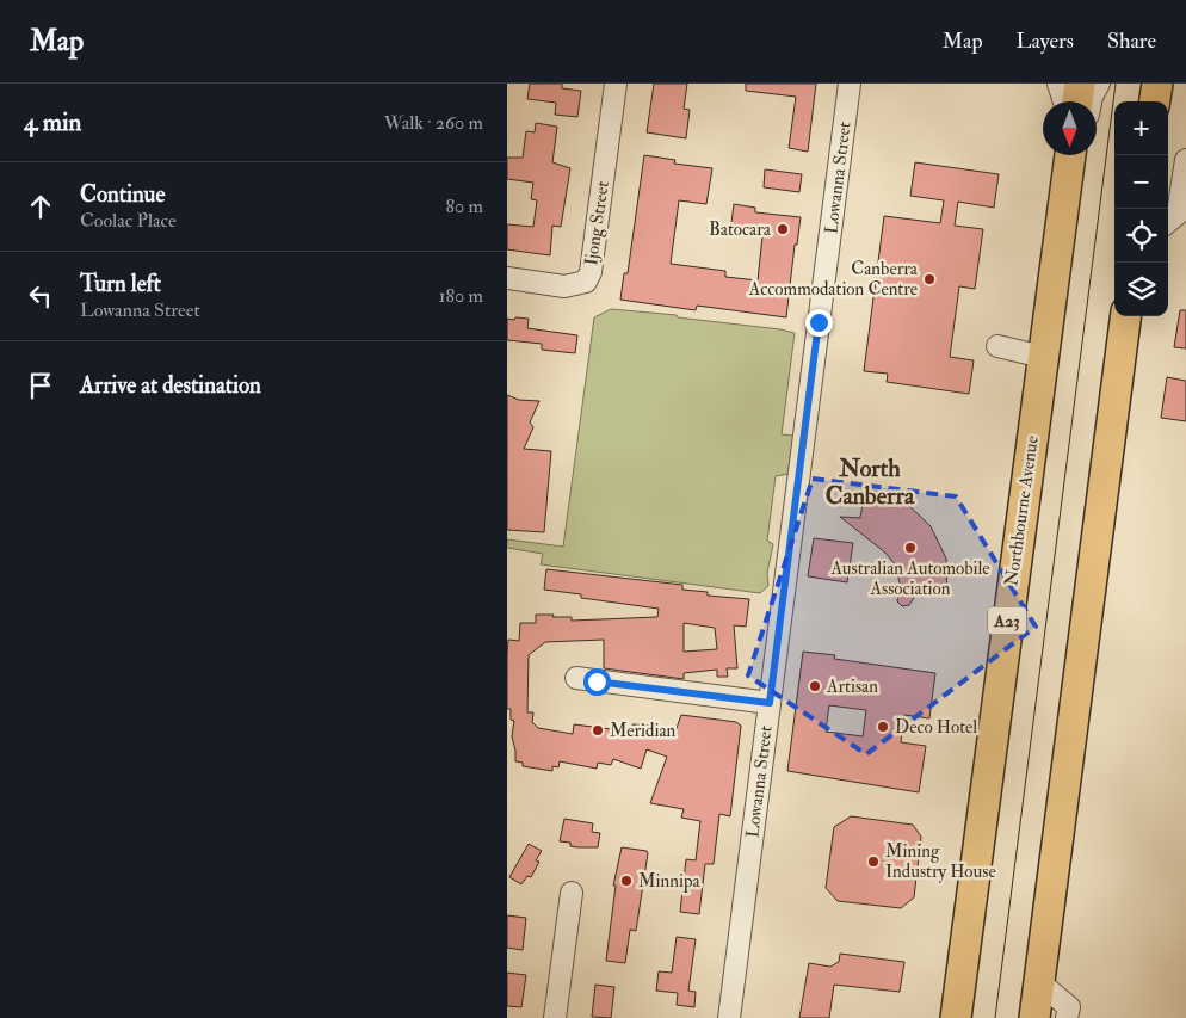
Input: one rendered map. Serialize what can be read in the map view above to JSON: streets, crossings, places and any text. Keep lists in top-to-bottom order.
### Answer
{
  "streets": {
    "highway": ["Northbourne Avenue", "A23"],
    "street": ["Lowanna Street", "Ijong Street"]
  },
  "districts": ["North Canberra"],
  "places": [
    "Batocara",
    "Canberra Accommodation Centre",
    "Australian Automobile Association",
    "Artisan",
    "Deco Hotel",
    "Meridian",
    "Mining Industry House",
    "Minnipa"
  ],
  "north": "bottom",
  "page": {
    "header": "Map",
    "nav": ["Map", "Layers", "Share"],
    "heading": ["4 min", "Walk · 260 m"],
    "map_buttons": ["+", "−"],
    "list": [
      ["Continue", "Coolac Place", "80 m"],
      ["Turn left", "Lowanna Street", "180 m"],
      "Arrive at destination"
    ]
  }
}
